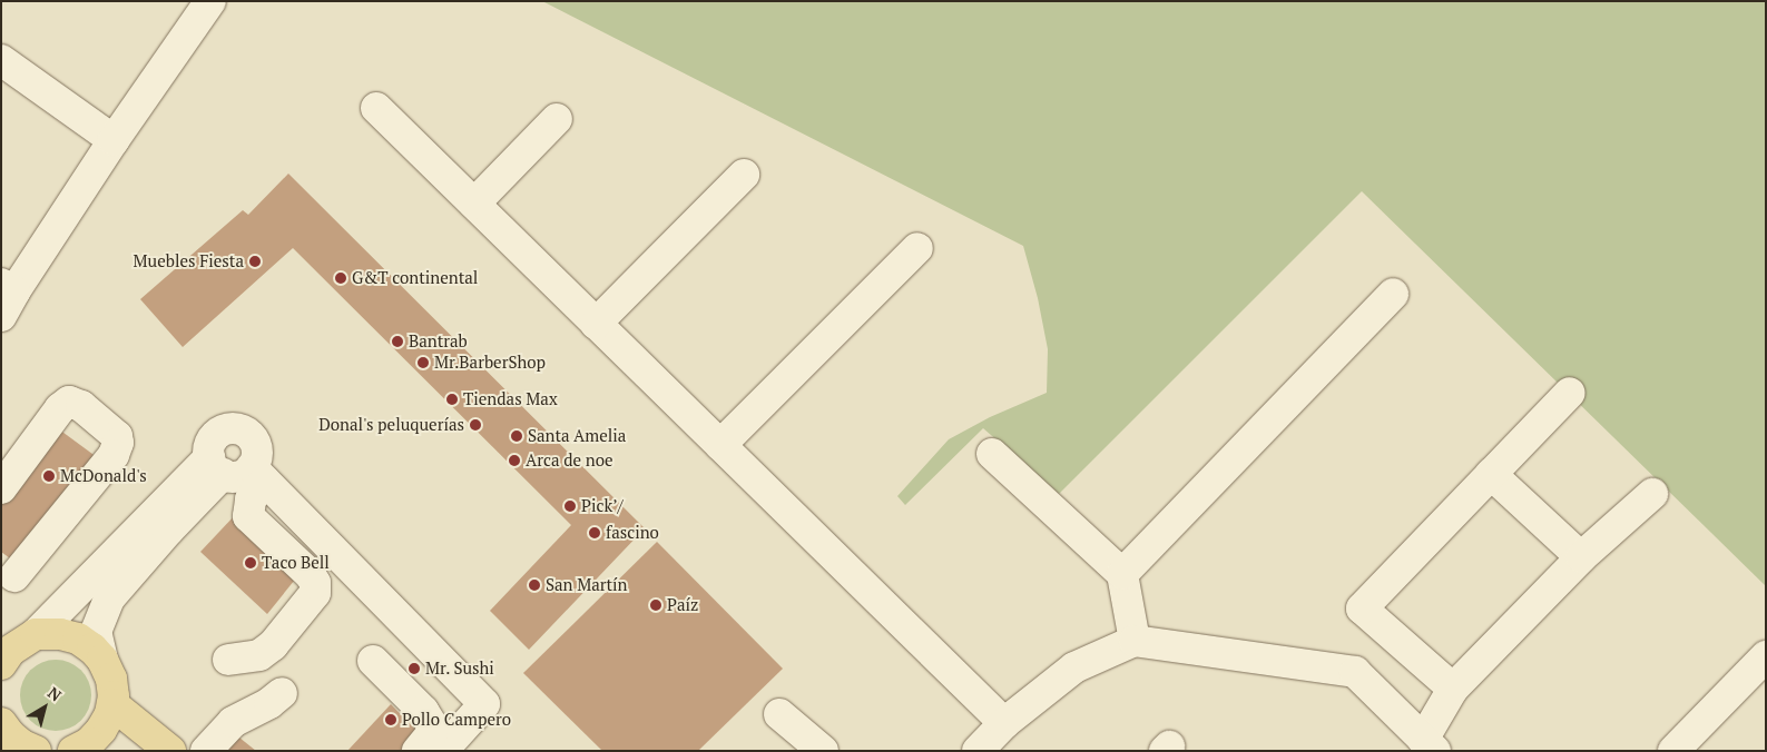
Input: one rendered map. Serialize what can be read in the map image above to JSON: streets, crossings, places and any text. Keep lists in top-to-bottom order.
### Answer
{
  "places": [
    "Muebles Fiesta",
    "G&T continental",
    "Bantrab",
    "Mr.BarberShop",
    "Tiendas Max",
    "Donal's peluquerías",
    "Santa Amelia",
    "Arca de noe",
    "McDonald's",
    "Pick’/",
    "fascino",
    "Taco Bell",
    "San Martín",
    "Paíz",
    "Mr. Sushi",
    "Pollo Campero"
  ],
  "north": "top right"
}
